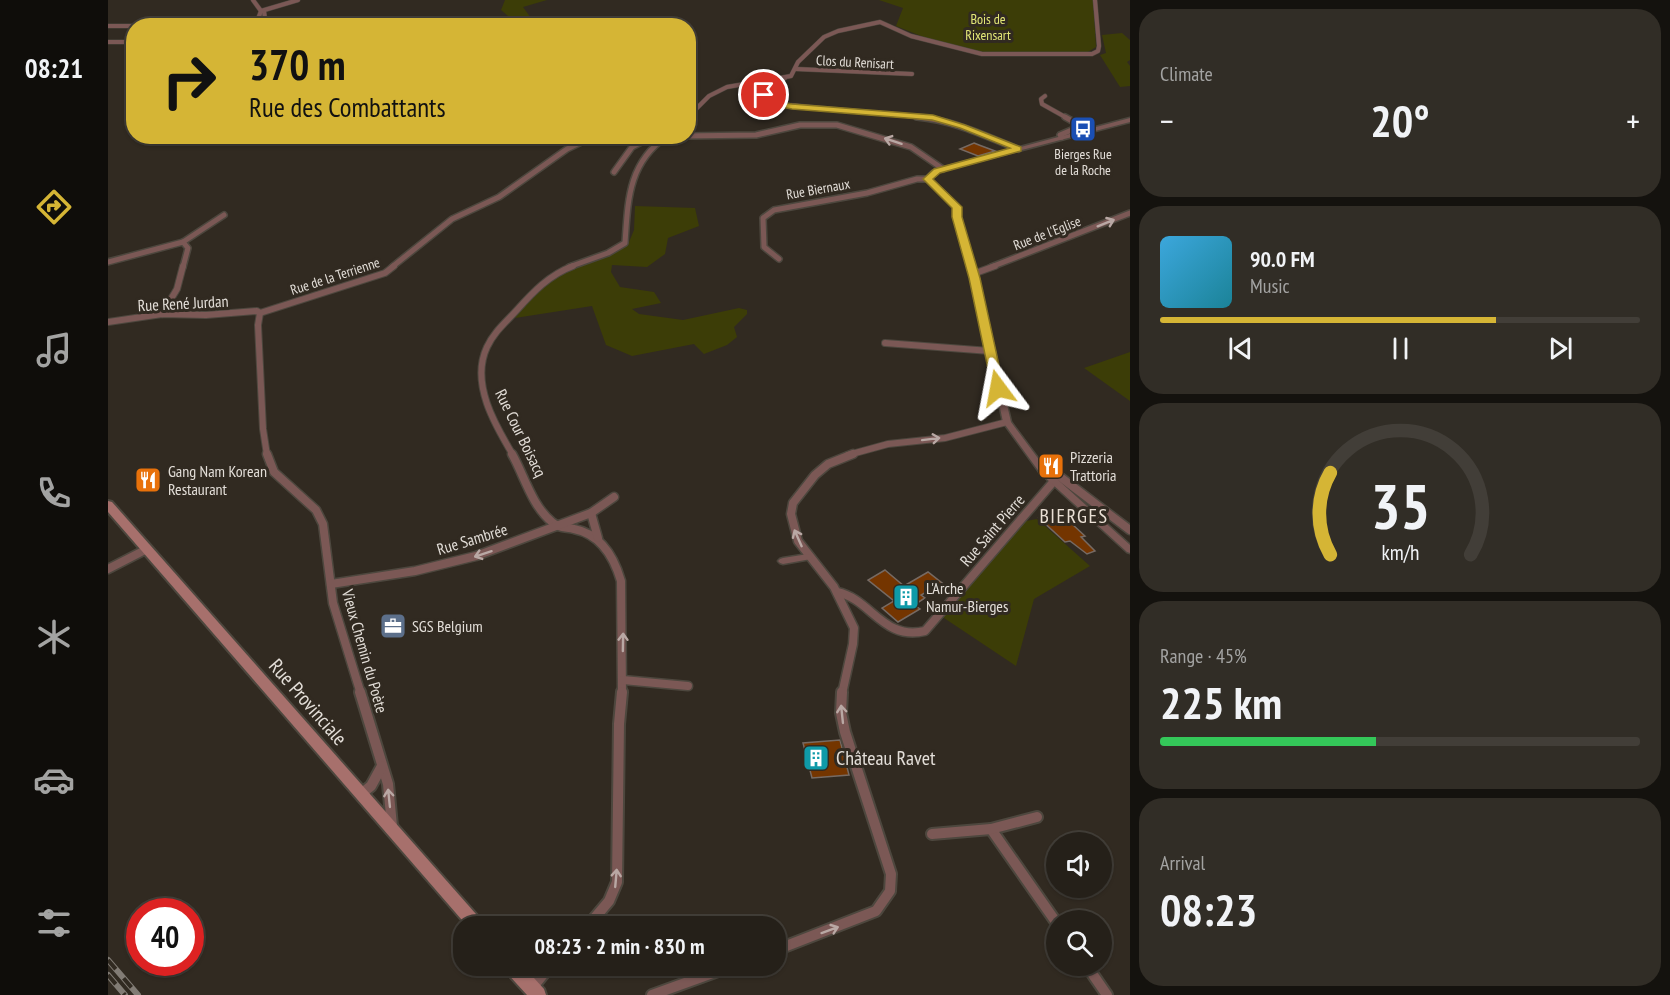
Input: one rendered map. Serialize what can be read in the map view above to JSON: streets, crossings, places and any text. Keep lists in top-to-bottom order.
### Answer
{
  "streets": {
    "main road": ["Rue Provinciale"],
    "street": [
      "Clos du Renisart",
      "Rue Biernaux",
      "Rue de l'Eglise",
      "Rue de la Terrienne",
      "Rue René Jurdan",
      "Rue Cour Boisacq",
      "Rue Saint Pierre",
      "Rue Sambrée",
      "Vieux Chemin du Poète"
    ]
  },
  "crossings": [
    ["Rue de la Terrienne", "Rue René Jurdan"],
    ["Rue de la Terrienne", "Vieux Chemin du Poète"],
    ["Rue René Jurdan", "Vieux Chemin du Poète"],
    ["Rue Cour Boisacq", "Rue Sambrée"],
    ["Rue Sambrée", "Vieux Chemin du Poète"]
  ],
  "one_way": ["Rue de l'Eglise", "Rue Sambrée"],
  "districts": ["BIERGES"],
  "parks": ["Bois de Rixensart"],
  "places": {
    "bus stop": ["Bierges Rue de la Roche"],
    "restaurant": ["Pizzeria Trattoria", "Gang Nam Korean Restaurant"],
    "building": ["L'Arche Namur-Bierges", "Château Ravet"],
    "office": ["SGS Belgium"]
  },
  "page": {
    "tabs": "08:21",
    "tile": [
      "Climate",
      ["Range · 45%", "225 km"],
      ["Arrival", "08:23"]
    ],
    "turn": ["370 m", "Rue des Combattants"],
    "heat": ["−", "20°", "+"],
    "song": ["90.0 FM", "Music"],
    "limit": "40",
    "trip": "08:23 · 2 min · 830 m",
    "gauge": ["35", "km/h"]
  }
}
